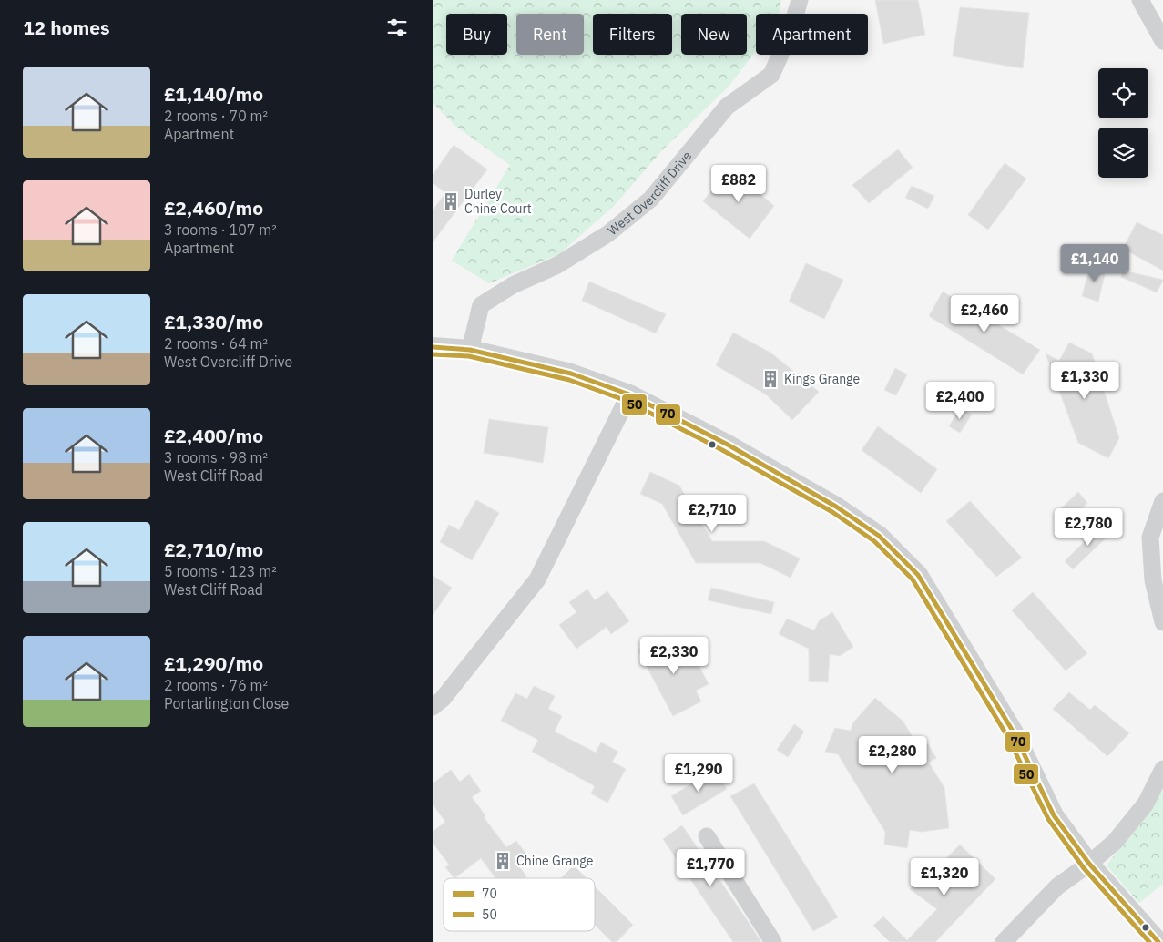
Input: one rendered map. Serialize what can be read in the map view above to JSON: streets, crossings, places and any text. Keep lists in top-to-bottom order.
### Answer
{
  "streets": {
    "street": ["West Overcliff Drive"]
  },
  "places": {
    "building": ["Durley Chine Court", "Kings Grange", "Chine Grange"]
  },
  "lines": ["transit line 70", "transit line 50"],
  "legend": ["70", "50"],
  "page": {
    "heading": "12 homes",
    "chip": [
      "Buy",
      "Rent",
      "Filters",
      "New",
      "Apartment"
    ],
    "list": [
      {
        "name": "£1,140/mo",
        "note": "2 rooms · 70 m² · Apartment"
      },
      {
        "name": "£2,460/mo",
        "note": "3 rooms · 107 m² · Apartment"
      },
      {
        "name": "£1,330/mo",
        "note": "2 rooms · 64 m² · West Overcliff Drive"
      },
      {
        "name": "£2,400/mo",
        "note": "3 rooms · 98 m² · West Cliff Road"
      },
      {
        "name": "£2,710/mo",
        "note": "5 rooms · 123 m² · West Cliff Road"
      },
      {
        "name": "£1,290/mo",
        "note": "2 rooms · 76 m² · Portarlington Close"
      }
    ],
    "price": [
      "£882",
      "£1,140",
      "£2,460",
      "£1,330",
      "£2,400",
      "£2,710",
      "£2,780",
      "£2,330",
      "£2,280",
      "£1,290",
      "£1,770",
      "£1,320"
    ]
  }
}
